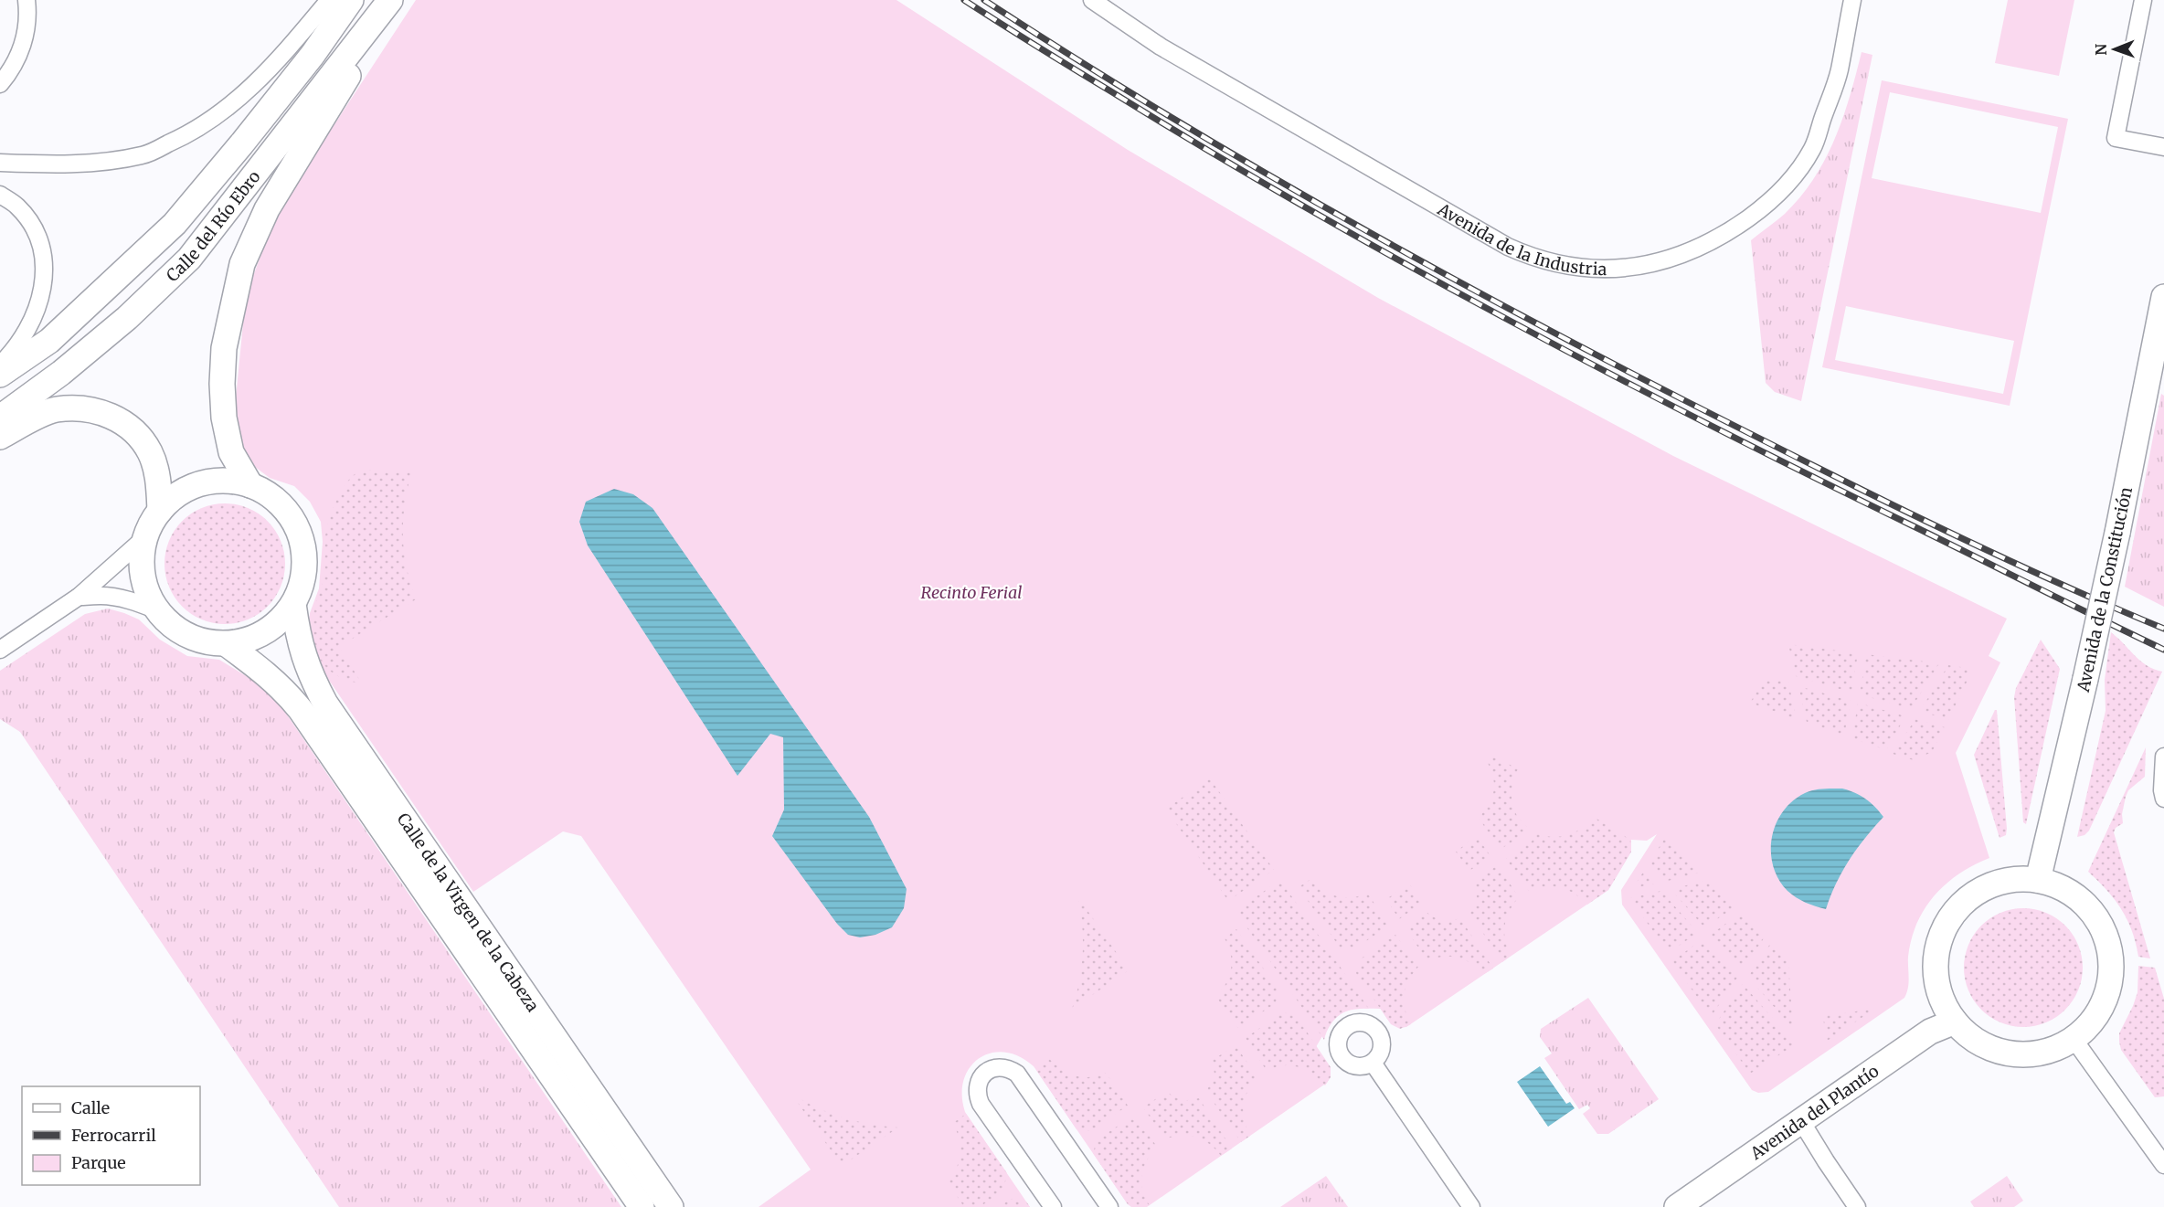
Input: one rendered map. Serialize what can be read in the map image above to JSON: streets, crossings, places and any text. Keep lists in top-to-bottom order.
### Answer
{
  "streets": {
    "main road": [
      "Calle del Río Ebro",
      "Avenida de la Constitución",
      "Calle de la Virgen de la Cabeza",
      "Avenida del Plantío"
    ],
    "street": ["Avenida de la Industria"]
  },
  "crossings": [
    ["Avenida de la Constitución", "Avenida del Plantío"]
  ],
  "parks": ["Recinto Ferial"],
  "legend": ["Calle", "Ferrocarril", "Parque"],
  "north": "left"
}
